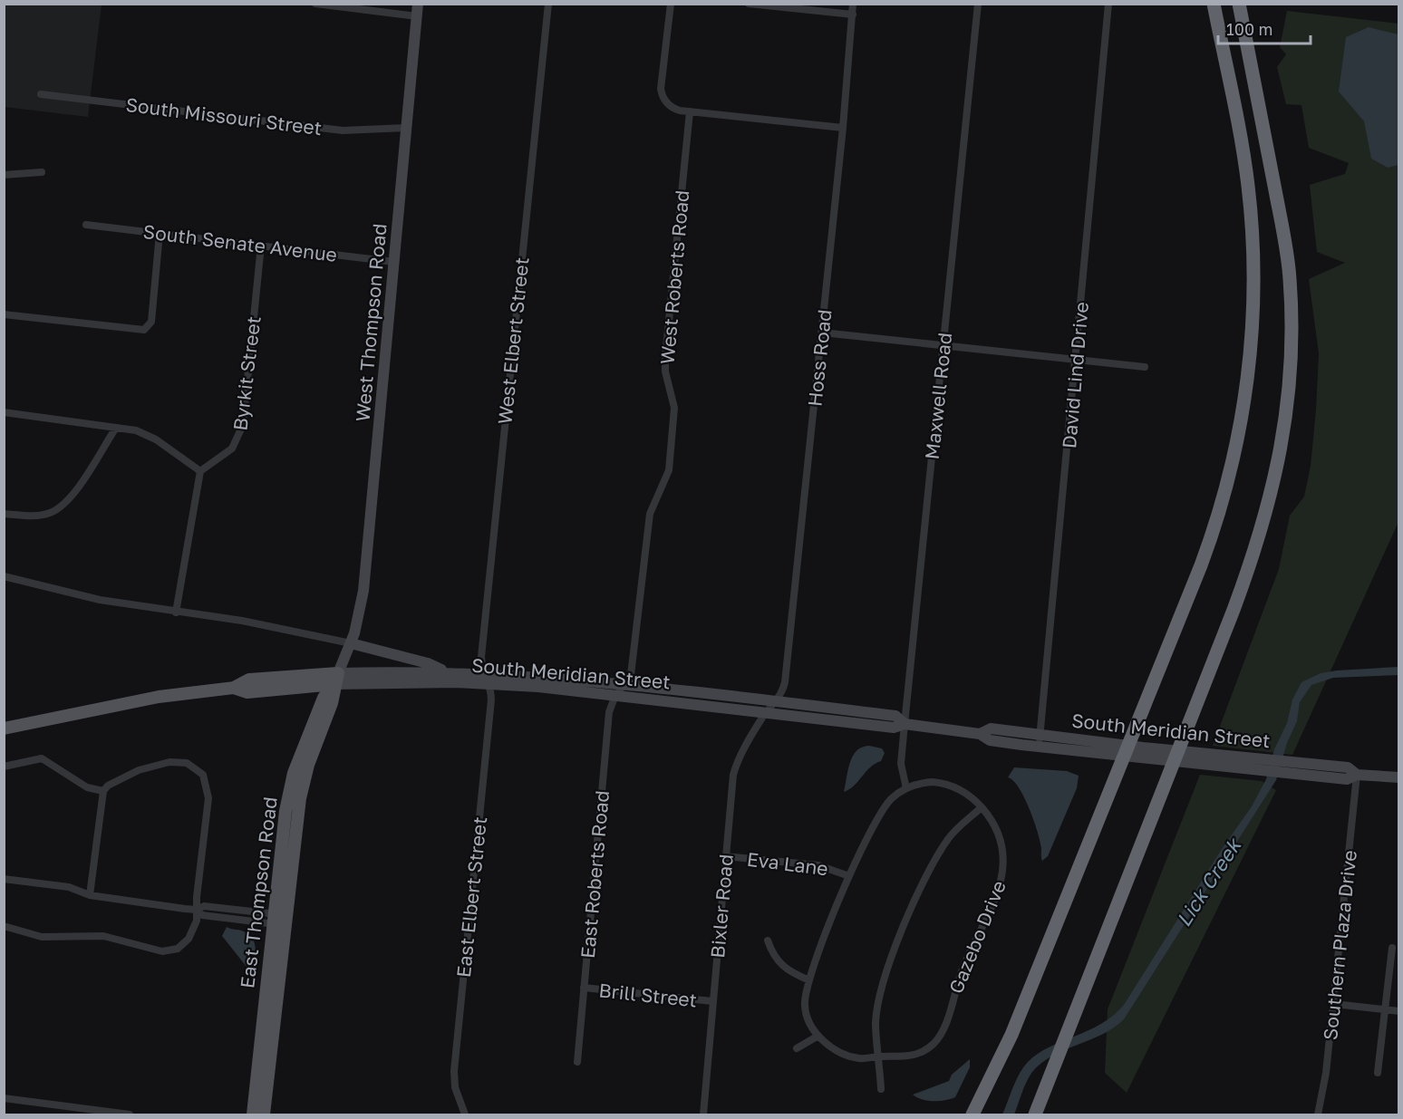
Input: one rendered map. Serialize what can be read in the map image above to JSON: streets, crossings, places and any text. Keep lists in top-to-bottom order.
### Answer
{
  "streets": {
    "main road": ["West Thompson Road", "South Meridian Street", "East Thompson Road"],
    "street": [
      "South Missouri Street",
      "South Senate Avenue",
      "West Roberts Road",
      "West Elbert Street",
      "Hoss Road",
      "Byrkit Street",
      "David Lind Drive",
      "Maxwell Road",
      "Eva Lane",
      "East Roberts Road",
      "East Elbert Street",
      "Bixler Road",
      "Gazebo Drive",
      "Southern Plaza Drive",
      "Brill Street"
    ]
  },
  "crossings": [
    ["South Missouri Street", "West Thompson Road"],
    ["South Senate Avenue", "West Thompson Road"],
    ["South Senate Avenue", "Byrkit Street"],
    ["West Roberts Road", "South Meridian Street"],
    ["West Roberts Road", "East Roberts Road"],
    ["West Thompson Road", "South Meridian Street"],
    ["West Thompson Road", "East Thompson Road"],
    ["West Elbert Street", "South Meridian Street"],
    ["West Elbert Street", "East Elbert Street"],
    ["Hoss Road", "South Meridian Street"],
    ["Hoss Road", "Bixler Road"],
    ["David Lind Drive", "South Meridian Street"],
    ["Maxwell Road", "South Meridian Street"],
    ["South Meridian Street", "East Roberts Road"],
    ["South Meridian Street", "East Thompson Road"],
    ["South Meridian Street", "East Elbert Street"],
    ["South Meridian Street", "Bixler Road"],
    ["South Meridian Street", "Southern Plaza Drive"],
    ["Eva Lane", "Bixler Road"],
    ["East Roberts Road", "Brill Street"],
    ["Bixler Road", "Brill Street"]
  ],
  "water": ["Lick Creek"],
  "scale_bar": "100 m"
}
